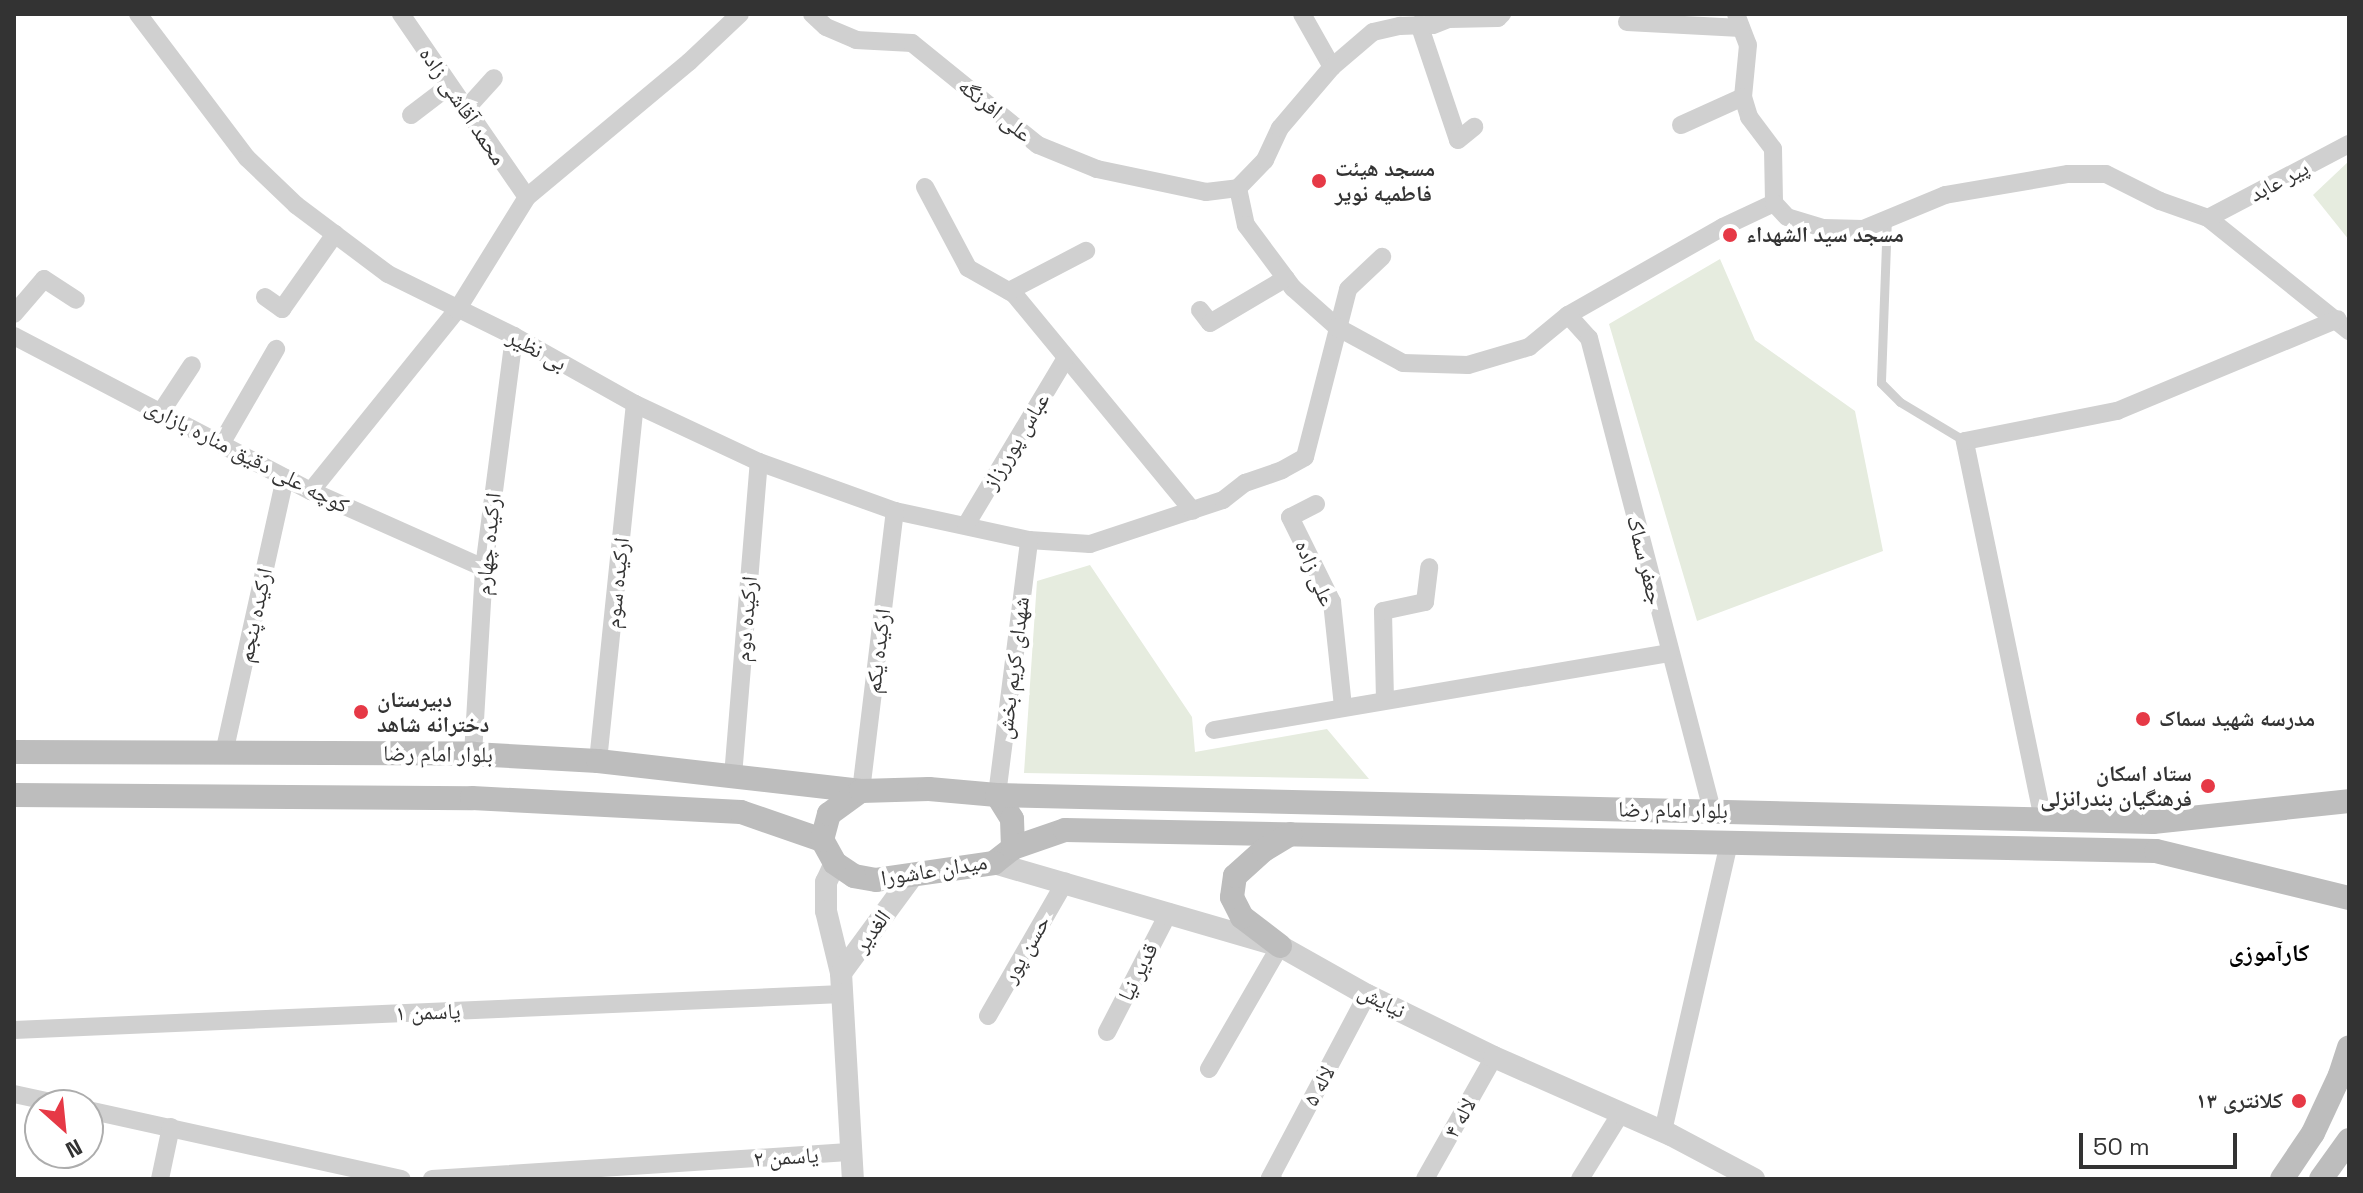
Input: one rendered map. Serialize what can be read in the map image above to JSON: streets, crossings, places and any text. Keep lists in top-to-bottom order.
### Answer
{
  "streets": {
    "main road": ["بلوار امام رضا", "میدان عاشورا"],
    "street": [
      "محمد آقاشی زاده",
      "علی افرنگه",
      "پیر عابد",
      "بی نظیر",
      "عباس پوررزاز",
      "کوچه علی دقیق مناره بازاری",
      "ارکیده چهارم",
      "جعفر سماک",
      "علی زاده",
      "ارکیده سوم",
      "ارکیده پنجم",
      "ارکیده دوم",
      "ارکیده یکم",
      "شهدای کریم بخش",
      "الغدیر",
      "حسن پور",
      "قدیر نیا",
      "نیایش",
      "یاسمن ۱",
      "لاله ۵",
      "لاله ۴",
      "یاسمن ۲"
    ]
  },
  "crossings": [
    ["بی نظیر", "عباس پوررزاز"],
    ["بی نظیر", "ارکیده چهارم"],
    ["بی نظیر", "ارکیده سوم"],
    ["بی نظیر", "ارکیده دوم"],
    ["بی نظیر", "ارکیده یکم"],
    ["بی نظیر", "شهدای کریم بخش"],
    ["کوچه علی دقیق مناره بازاری", "ارکیده چهارم"],
    ["کوچه علی دقیق مناره بازاری", "ارکیده پنجم"],
    ["ارکیده چهارم", "بلوار امام رضا"],
    ["جعفر سماک", "بلوار امام رضا"],
    ["ارکیده سوم", "بلوار امام رضا"],
    ["ارکیده پنجم", "بلوار امام رضا"],
    ["ارکیده دوم", "بلوار امام رضا"],
    ["ارکیده یکم", "بلوار امام رضا"],
    ["شهدای کریم بخش", "بلوار امام رضا"],
    ["شهدای کریم بخش", "میدان عاشورا"],
    ["بلوار امام رضا", "میدان عاشورا"],
    ["بلوار امام رضا", "نیایش"],
    ["میدان عاشورا", "الغدیر"],
    ["میدان عاشورا", "نیایش"],
    ["الغدیر", "یاسمن ۱"],
    ["حسن پور", "نیایش"],
    ["قدیر نیا", "نیایش"],
    ["نیایش", "لاله ۵"],
    ["نیایش", "لاله ۴"]
  ],
  "districts": ["کارآموزی"],
  "places": [
    "مسجد هیئت فاطمیه نویر",
    "مسجد سید الشهداء",
    "دبیرستان دخترانه شاهد",
    "مدرسه شهید سماک",
    "ستاد اسکان فرهنگیان بندرانزلی",
    "کلانتری ۱۳"
  ],
  "scale_bar": "50 m",
  "north": "bottom right"
}
